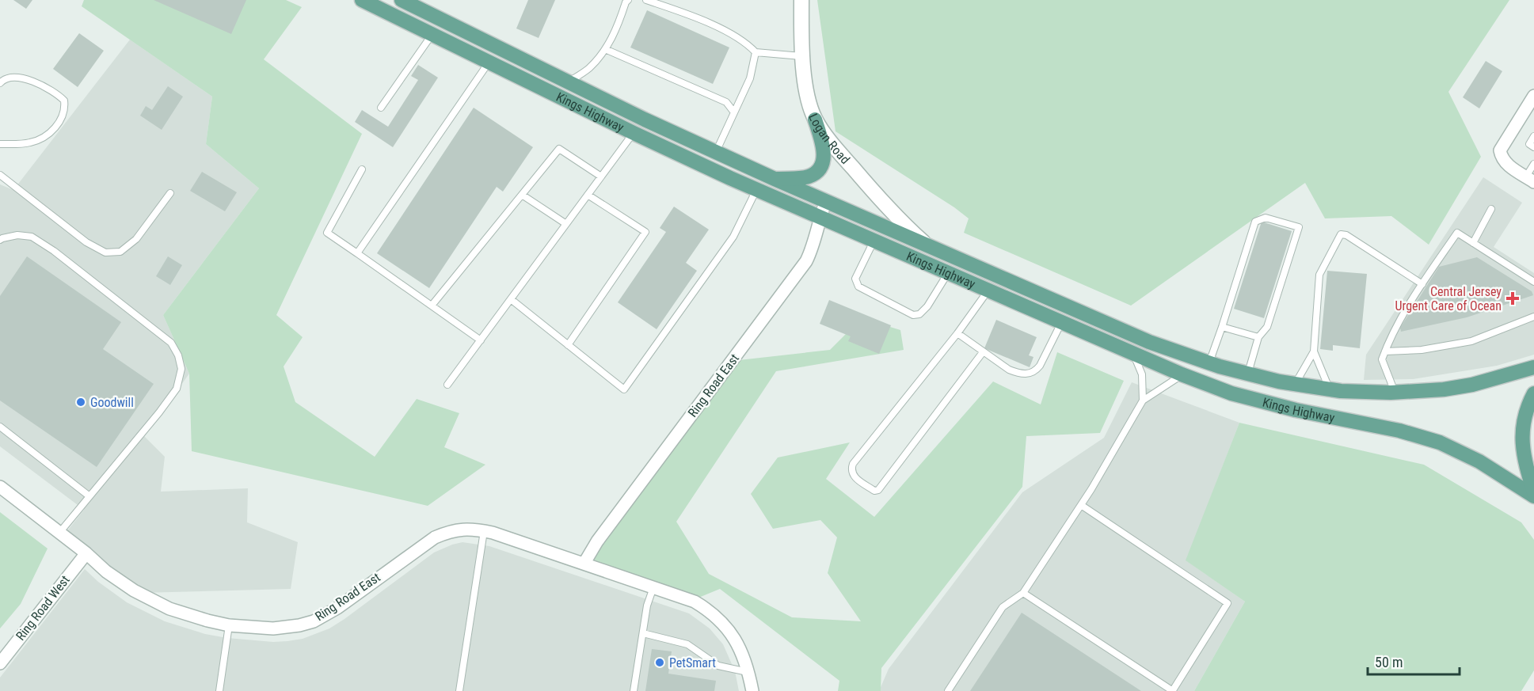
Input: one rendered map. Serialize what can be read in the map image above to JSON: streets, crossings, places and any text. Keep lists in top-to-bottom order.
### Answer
{
  "streets": {
    "main road": ["Kings Highway"],
    "street": ["Logan Road", "Ring Road East", "Ring Road West"]
  },
  "crossings": [
    ["Kings Highway", "Logan Road"],
    ["Kings Highway", "Ring Road East"],
    ["Ring Road East", "Ring Road West"]
  ],
  "places": {
    "health": ["Central Jersey Urgent Care of Ocean"],
    "other": ["Goodwill", "PetSmart"]
  },
  "scale_bar": "50 m"
}
